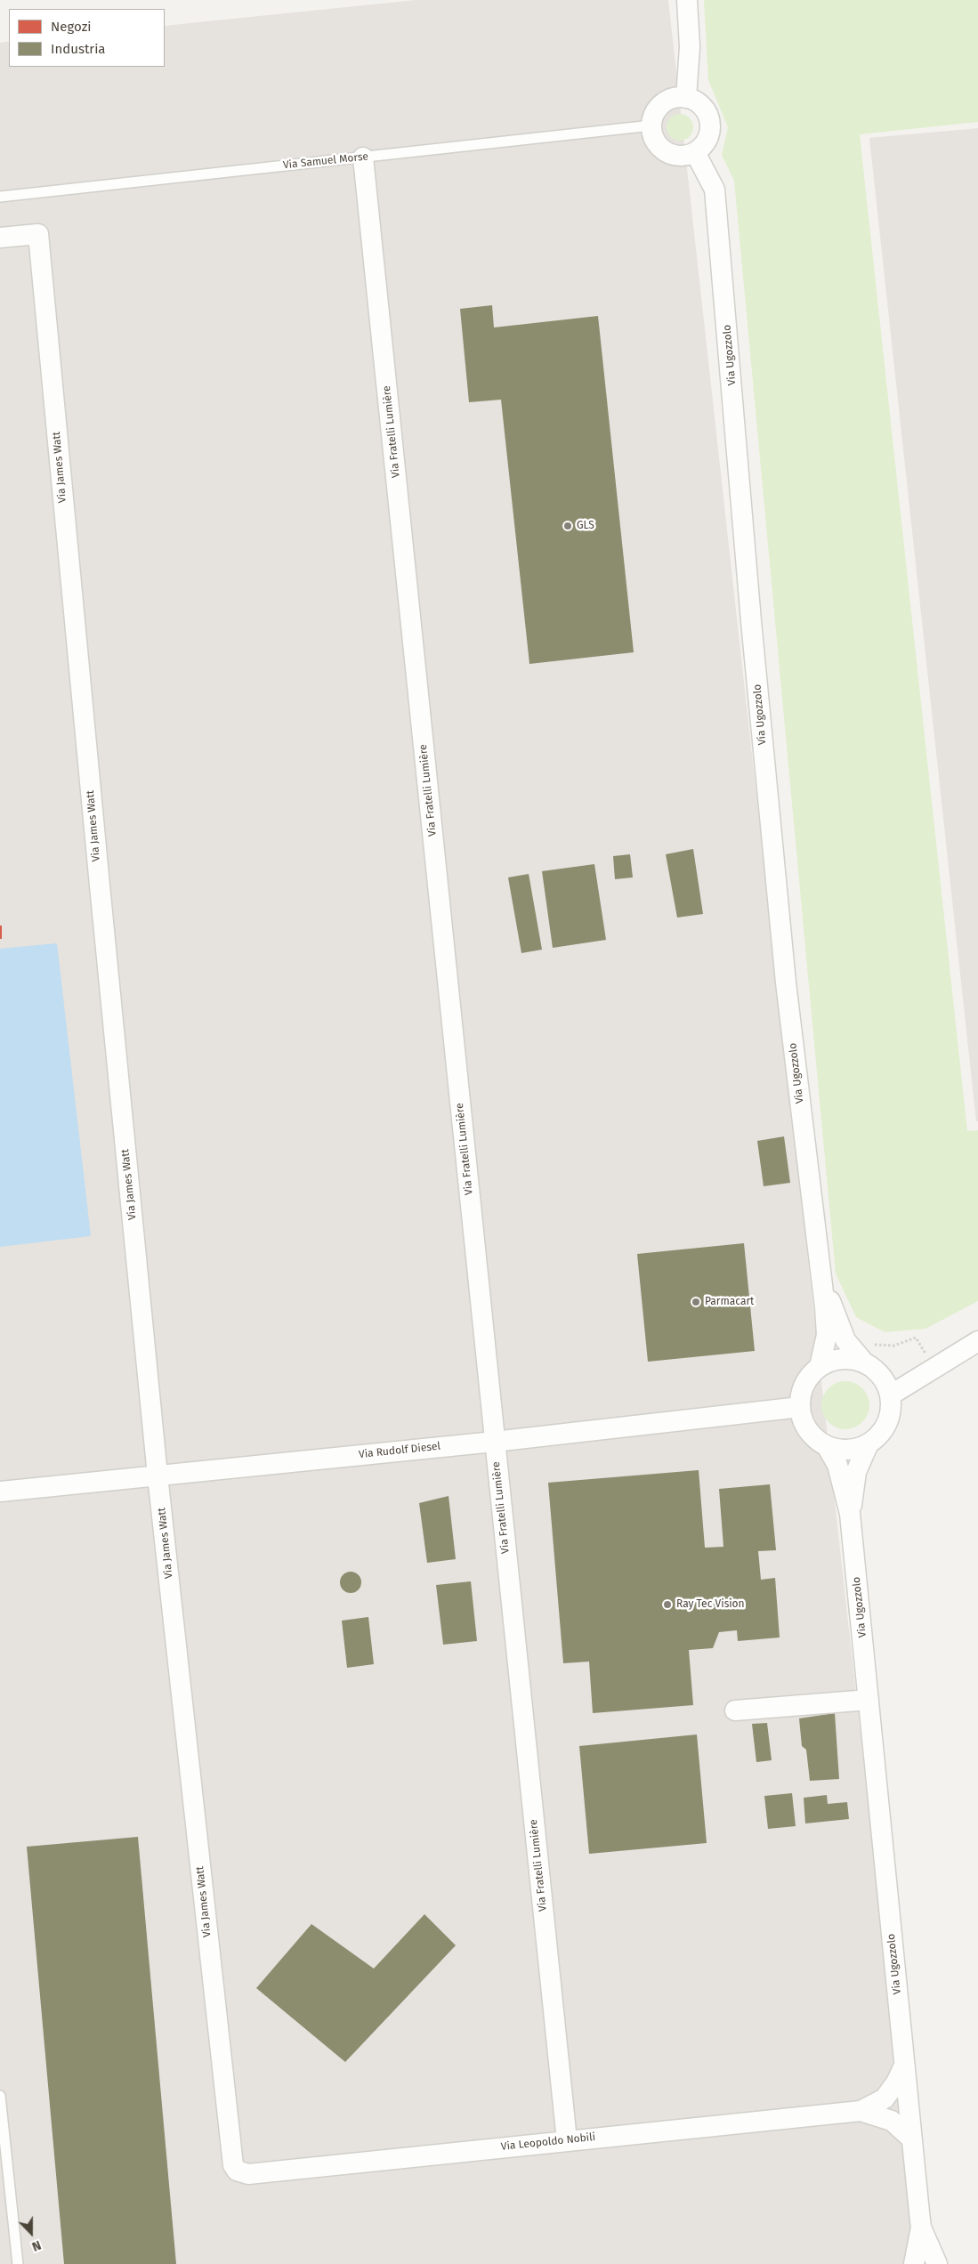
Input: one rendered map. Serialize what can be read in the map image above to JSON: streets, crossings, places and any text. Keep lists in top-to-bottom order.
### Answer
{
  "streets": {
    "street": [
      "Via Ugozzolo",
      "Via Fratelli Lumière",
      "Via James Watt",
      "Via Rudolf Diesel",
      "Via Leopoldo Nobili"
    ],
    "lane": ["Via Samuel Morse"]
  },
  "crossings": [
    ["Via Samuel Morse", "Via Ugozzolo"],
    ["Via Samuel Morse", "Via Fratelli Lumière"],
    ["Via Ugozzolo", "Via Rudolf Diesel"],
    ["Via Fratelli Lumière", "Via Rudolf Diesel"],
    ["Via Fratelli Lumière", "Via Leopoldo Nobili"],
    ["Via James Watt", "Via Rudolf Diesel"],
    ["Via James Watt", "Via Leopoldo Nobili"]
  ],
  "places": ["GLS", "Parmacart", "Ray Tec Vision"],
  "legend": ["Negozi", "Industria"],
  "north": "bottom"
}
